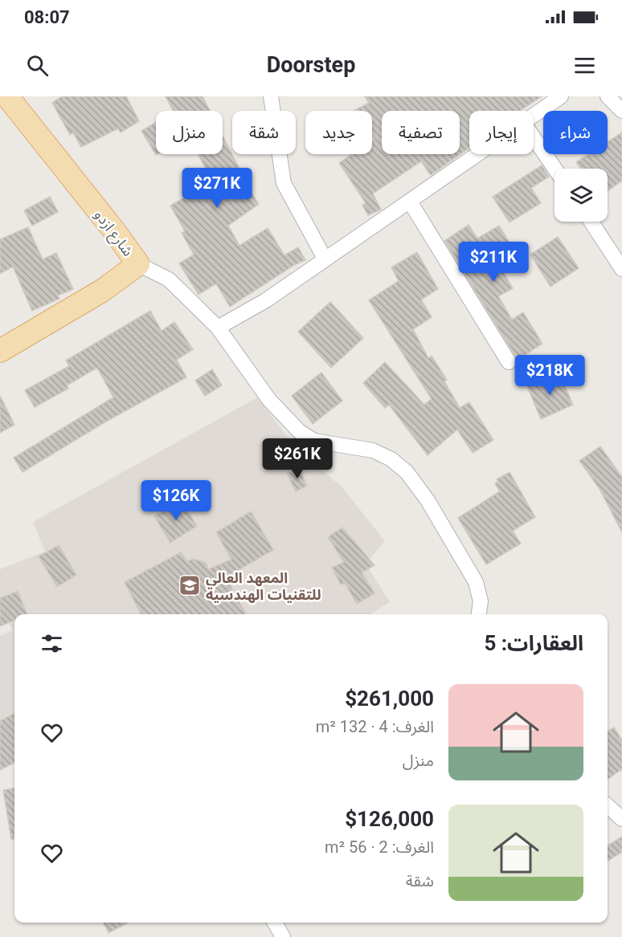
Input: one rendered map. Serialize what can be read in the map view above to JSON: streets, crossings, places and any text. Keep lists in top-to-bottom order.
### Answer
{
  "streets": {
    "main road": ["شارع ازدو"]
  },
  "places": {
    "school or university": ["المعهد العالي للتقنيات الهندسية"]
  },
  "page": {
    "status": "08:07",
    "header": "Doorstep",
    "chip": [
      "شراء",
      "إيجار",
      "تصفية",
      "جديد",
      "شقة",
      "منزل"
    ],
    "price": [
      "$271K",
      "$211K",
      "$218K",
      "$261K",
      "$126K"
    ],
    "heading": "العقارات: 5",
    "list": [
      {
        "name": "$261,000",
        "note": "الغرف: 4 · 132 m² · منزل"
      },
      {
        "name": "$126,000",
        "note": "الغرف: 2 · 56 m² · شقة"
      }
    ]
  }
}
